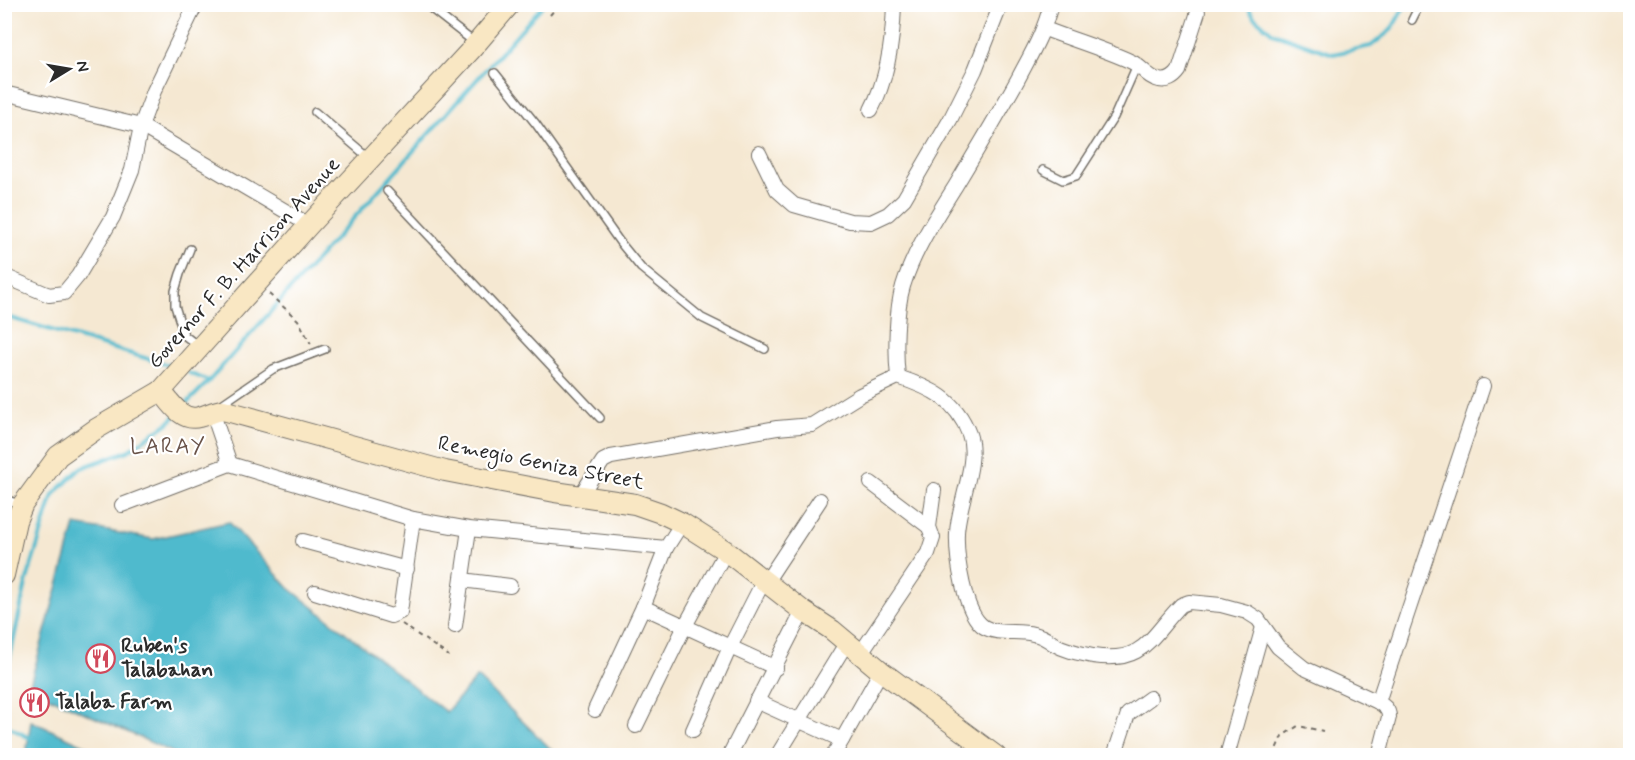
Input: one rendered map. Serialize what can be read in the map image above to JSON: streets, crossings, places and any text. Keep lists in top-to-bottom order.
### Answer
{
  "streets": {
    "street": ["Governor F. B. Harrison Avenue", "Remegio Geniza Street"]
  },
  "crossings": [
    ["Governor F. B. Harrison Avenue", "Remegio Geniza Street"]
  ],
  "districts": ["LARAY"],
  "places": {
    "restaurant": ["Ruben's Talabahan", "Talaba Farm"]
  },
  "north": "right"
}
